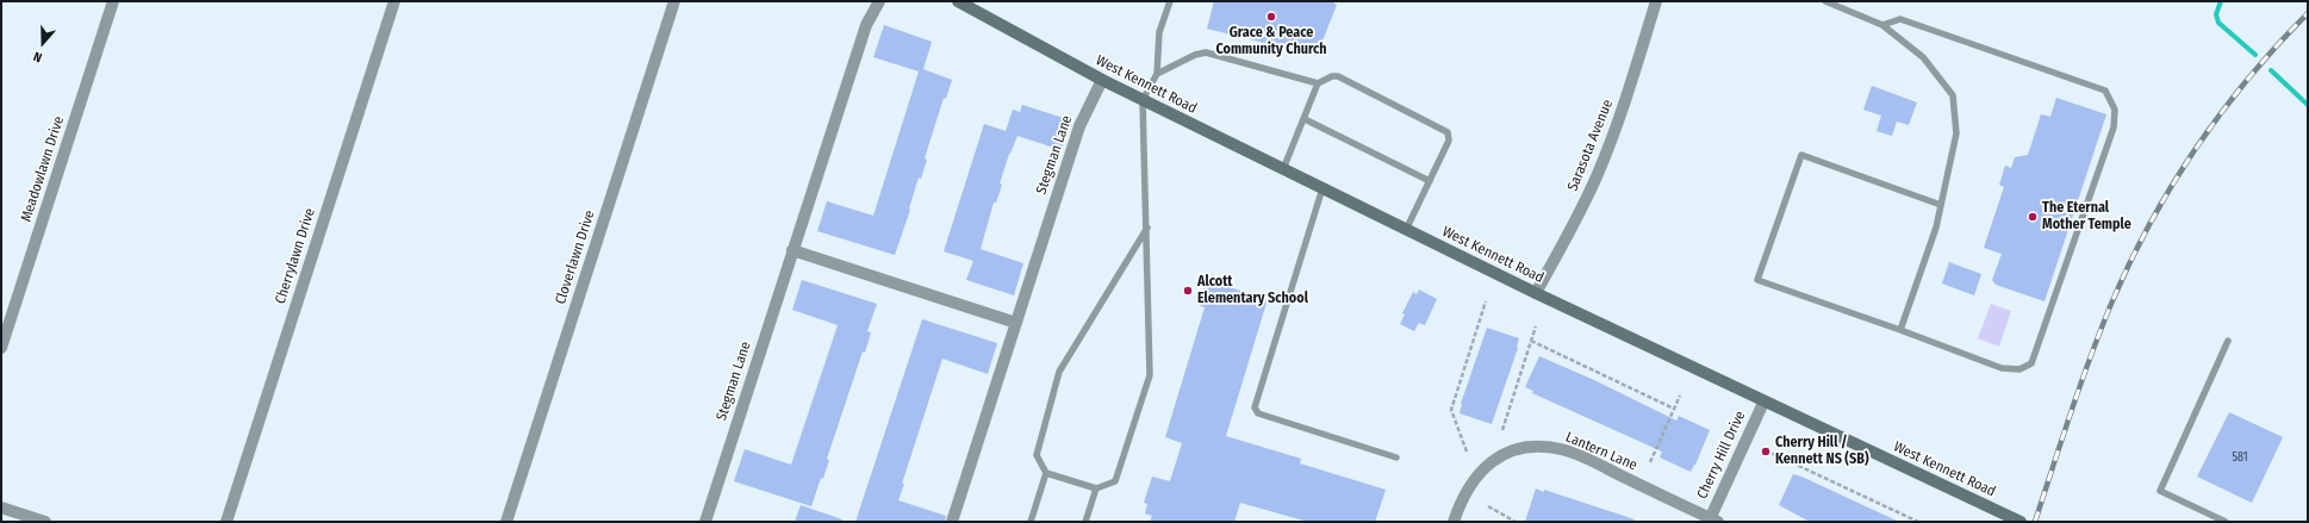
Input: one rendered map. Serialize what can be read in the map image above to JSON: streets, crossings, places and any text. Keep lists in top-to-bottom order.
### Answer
{
  "streets": {
    "street": [
      "West Kennett Road",
      "Sarasota Avenue",
      "Stegman Lane",
      "Meadowlawn Drive",
      "Cherrylawn Drive",
      "Cloverlawn Drive",
      "Lantern Lane",
      "Cherry Hill Drive"
    ]
  },
  "crossings": [
    ["West Kennett Road", "Sarasota Avenue"],
    ["West Kennett Road", "Stegman Lane"],
    ["West Kennett Road", "Cherry Hill Drive"],
    ["Lantern Lane", "Cherry Hill Drive"]
  ],
  "places": [
    "Grace & Peace Community Church",
    "The Eternal Mother Temple",
    "Alcott Elementary School",
    "Cherry Hill / Kennett NS (SB)"
  ],
  "house_numbers": ["581"],
  "north": "bottom"
}
